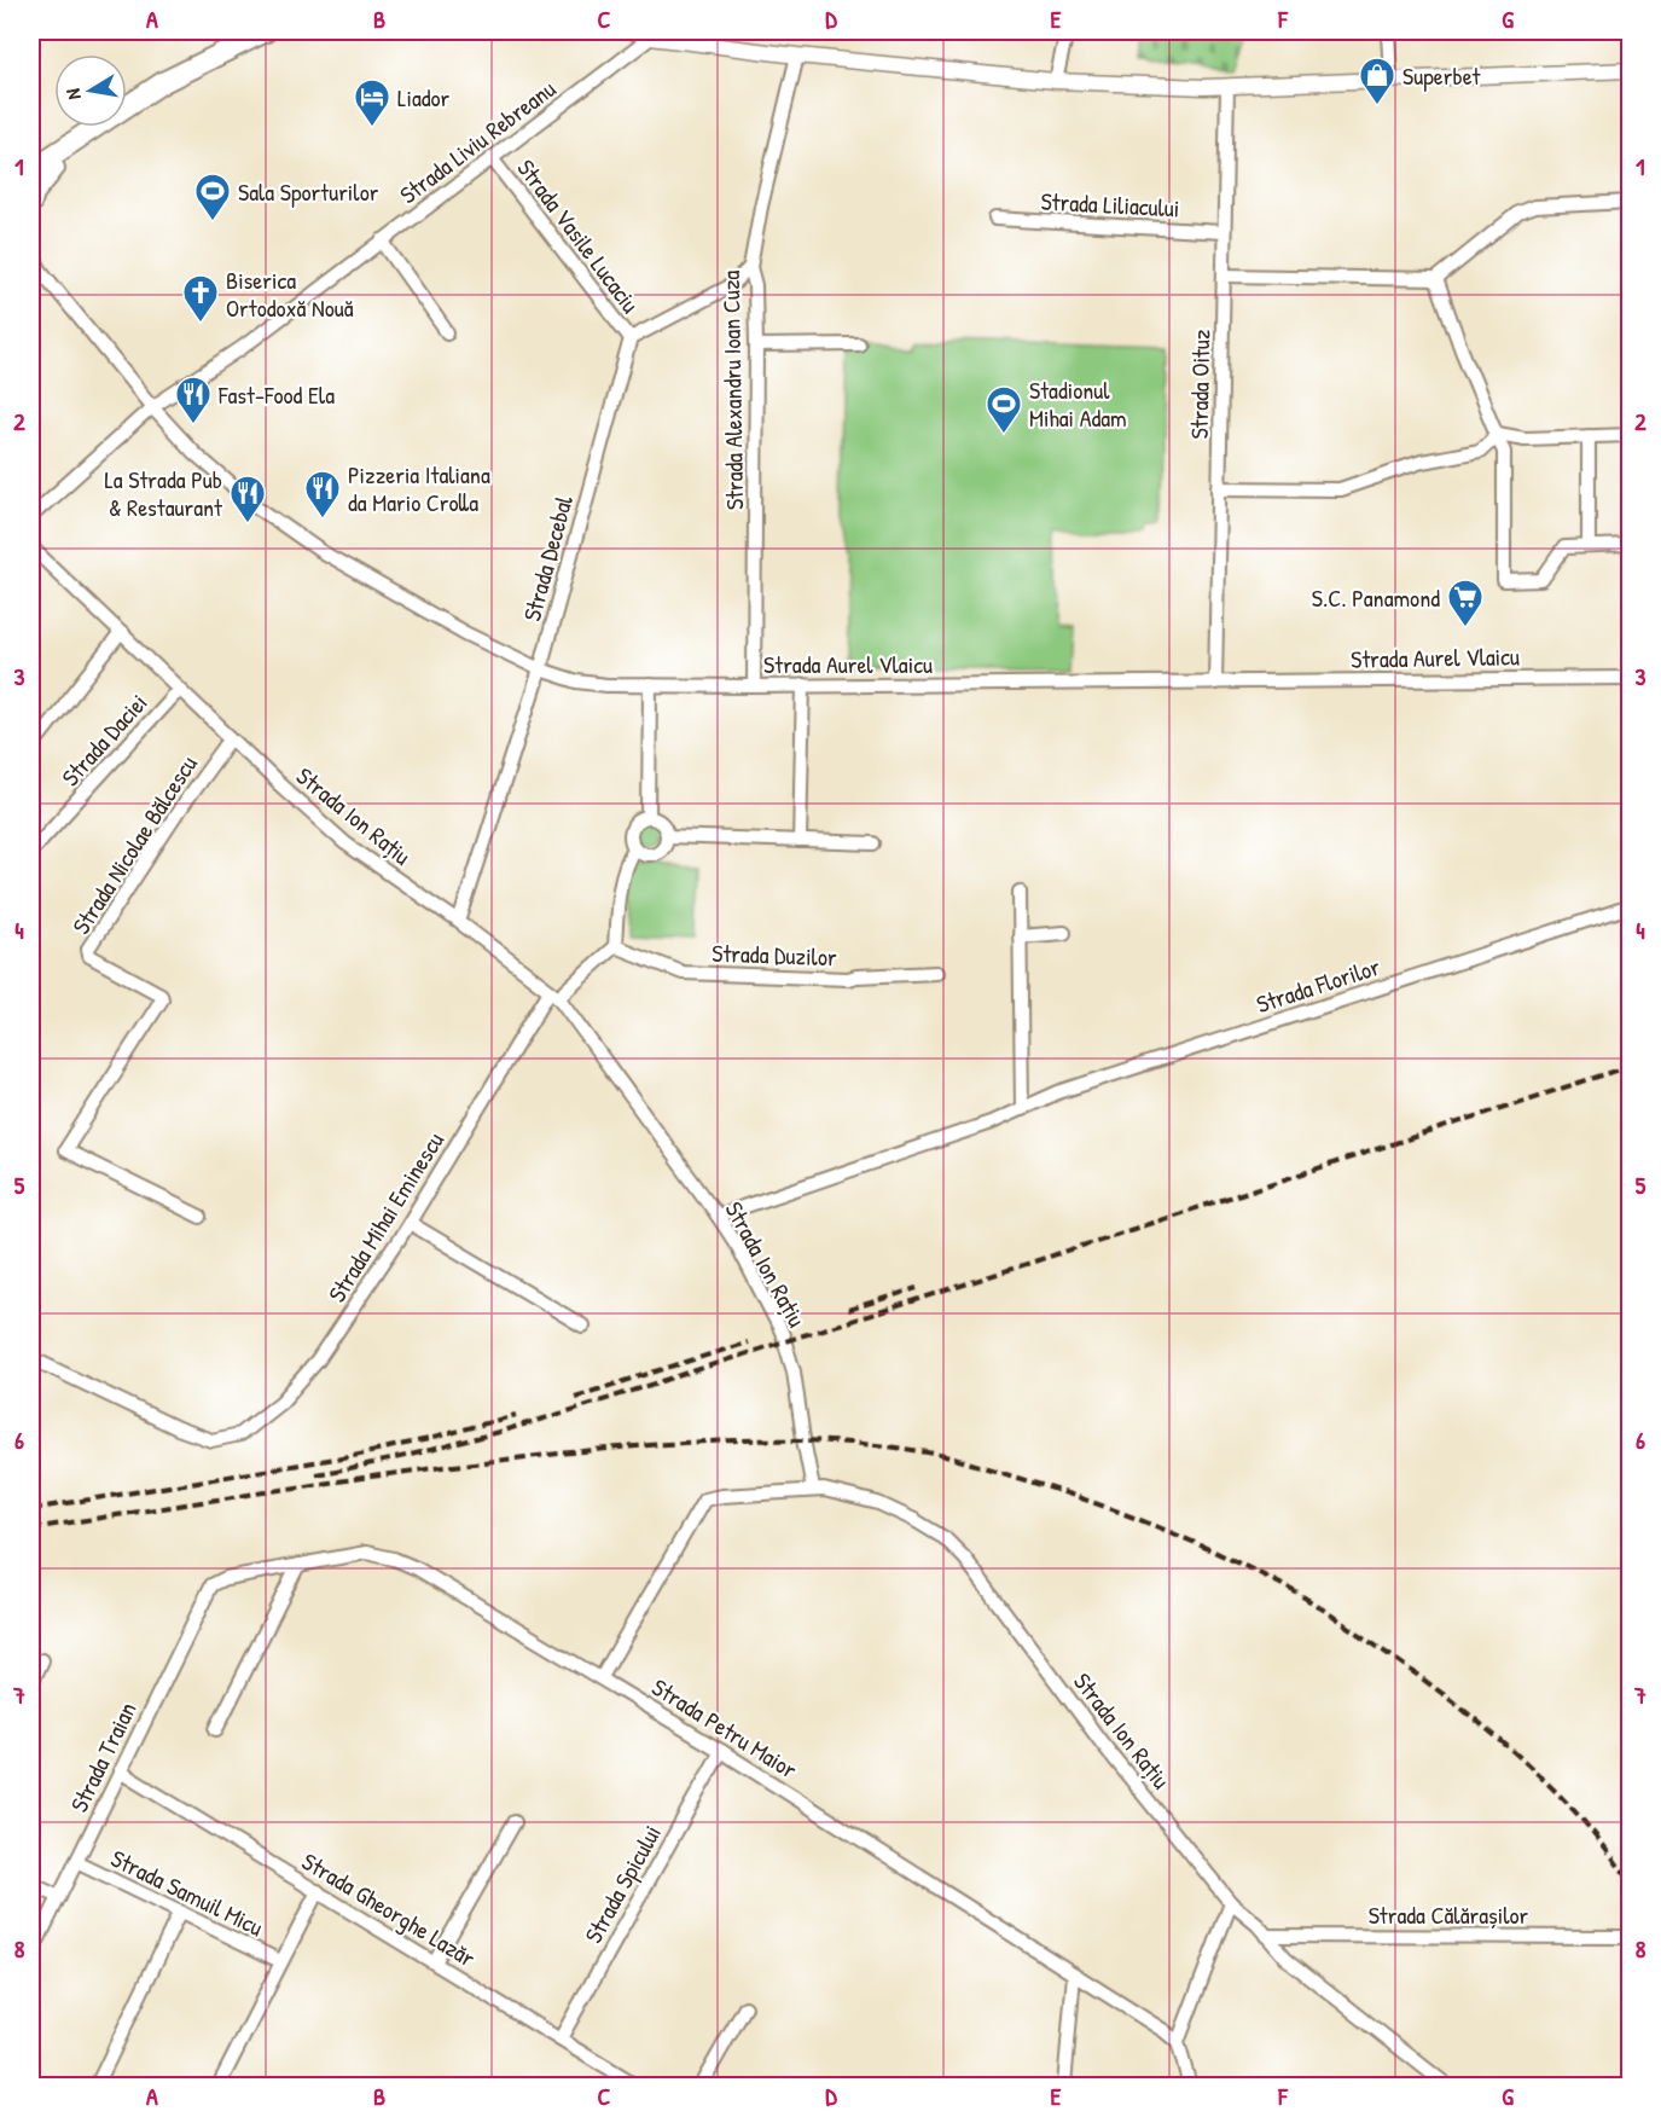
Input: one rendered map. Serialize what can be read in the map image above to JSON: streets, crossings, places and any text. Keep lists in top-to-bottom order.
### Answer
{
  "streets": {
    "street": [
      "Strada Liviu Rebreanu",
      "Strada Liliacului",
      "Strada Vasile Lucaciu",
      "Strada Oituz",
      "Strada Alexandru Ioan Cuza",
      "Strada Decebal",
      "Strada Aurel Vlaicu",
      "Strada Daciei",
      "Strada Ion Rațiu",
      "Strada Nicolae Bălcescu",
      "Strada Duzilor",
      "Strada Florilor",
      "Strada Mihai Eminescu",
      "Strada Petru Maior",
      "Strada Traian",
      "Strada Spicului",
      "Strada Samuil Micu",
      "Strada Gheorghe Lazăr",
      "Strada Călărașilor"
    ]
  },
  "crossings": [
    ["Strada Liviu Rebreanu", "Strada Vasile Lucaciu"],
    ["Strada Liviu Rebreanu", "Strada Aurel Vlaicu"],
    ["Strada Liliacului", "Strada Oituz"],
    ["Strada Vasile Lucaciu", "Strada Decebal"],
    ["Strada Oituz", "Strada Aurel Vlaicu"],
    ["Strada Alexandru Ioan Cuza", "Strada Aurel Vlaicu"],
    ["Strada Decebal", "Strada Aurel Vlaicu"],
    ["Strada Decebal", "Strada Ion Rațiu"],
    ["Strada Daciei", "Strada Ion Rațiu"],
    ["Strada Ion Rațiu", "Strada Nicolae Bălcescu"],
    ["Strada Ion Rațiu", "Strada Florilor"],
    ["Strada Ion Rațiu", "Strada Mihai Eminescu"],
    ["Strada Ion Rațiu", "Strada Călărașilor"],
    ["Strada Duzilor", "Strada Mihai Eminescu"],
    ["Strada Petru Maior", "Strada Traian"],
    ["Strada Petru Maior", "Strada Spicului"],
    ["Strada Traian", "Strada Samuil Micu"],
    ["Strada Traian", "Strada Gheorghe Lazăr"],
    ["Strada Spicului", "Strada Gheorghe Lazăr"],
    ["Strada Samuil Micu", "Strada Gheorghe Lazăr"]
  ],
  "places": {
    "shop": ["Superbet"],
    "hotel": ["Liador"],
    "sports": ["Sala Sporturilor", "Stadionul Mihai Adam"],
    "church": ["Biserica Ortodoxă Nouă"],
    "restaurant": ["Fast-Food Ela", "Pizzeria Italiana da Mario Crolla", "La Strada Pub & Restaurant"],
    "supermarket": ["S.C. Panamond"]
  },
  "north": "left",
  "grid": {
    "columns": [
      "A",
      "B",
      "C",
      "D",
      "E",
      "F",
      "G"
    ],
    "rows": [
      "1",
      "2",
      "3",
      "4",
      "5",
      "6",
      "7",
      "8"
    ]
  }
}
